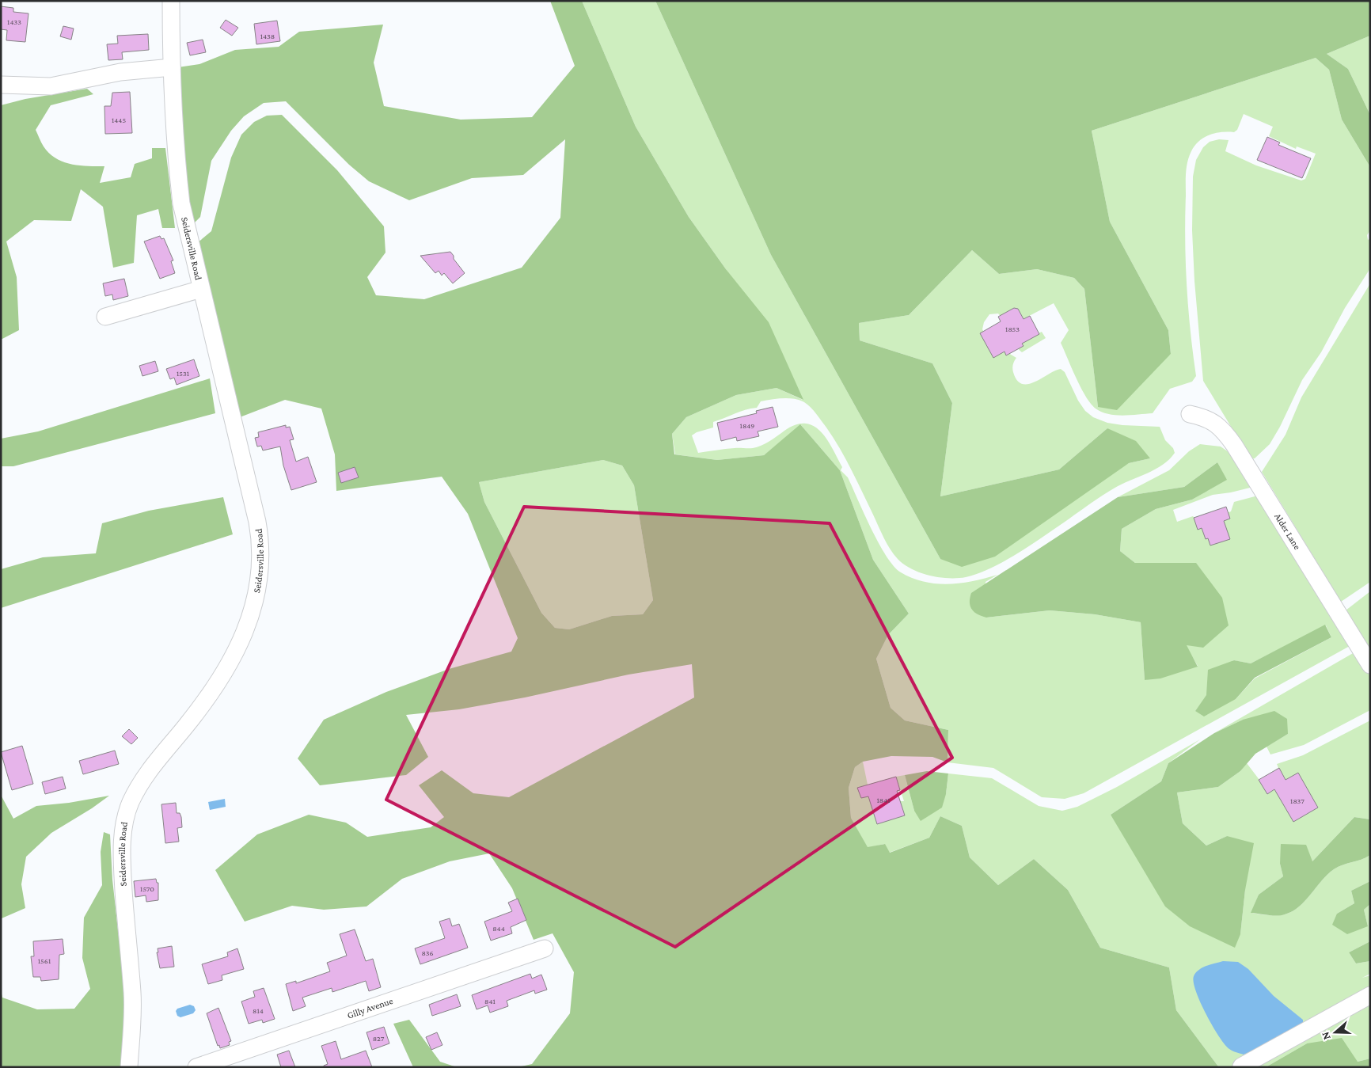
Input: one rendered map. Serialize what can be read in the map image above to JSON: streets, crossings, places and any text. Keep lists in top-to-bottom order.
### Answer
{
  "streets": {
    "street": ["Seidersville Road", "Alder Lane", "Gilly Avenue"]
  },
  "house_numbers": [
    "1433",
    "1438",
    "1445",
    "1853",
    "1531",
    "1849",
    "1841",
    "1837",
    "1570",
    "844",
    "836",
    "1561",
    "841",
    "814",
    "827"
  ],
  "north": "left"
}
